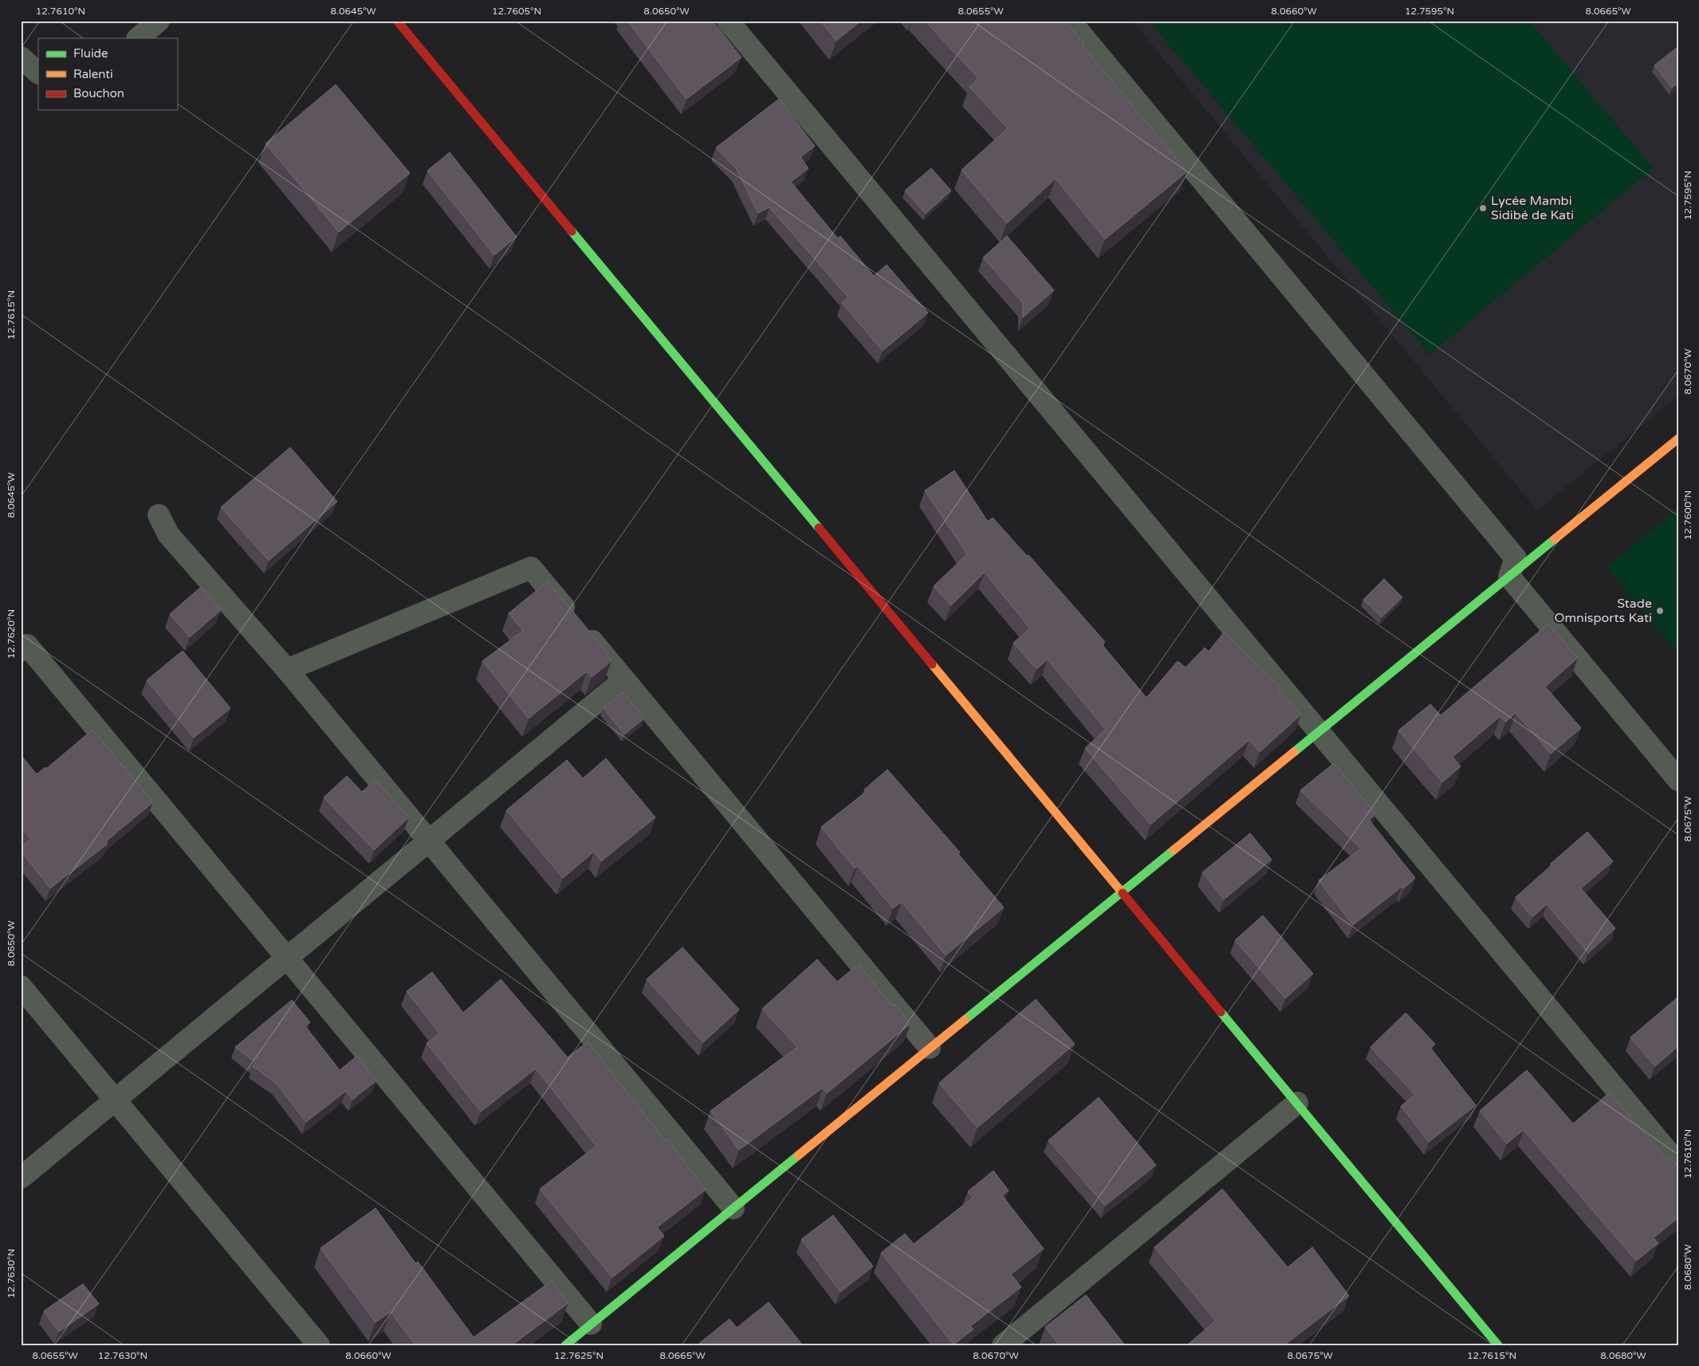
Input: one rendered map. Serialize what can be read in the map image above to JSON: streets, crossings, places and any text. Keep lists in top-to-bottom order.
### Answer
{
  "places": ["Lycée Mambi Sidibé de Kati", "Stade Omnisports Kati"],
  "legend": ["Fluide", "Ralenti", "Bouchon"],
  "coordinates": [
    "12.7610°N",
    "8.0645°W",
    "12.7605°N",
    "8.0650°W",
    "8.0655°W",
    "8.0660°W",
    "12.7595°N",
    "8.0665°W",
    "12.7615°N",
    "8.0670°W",
    "12.7600°N",
    "12.7620°N",
    "8.0675°W",
    "8.0680°W",
    "12.7630°N",
    "12.7625°N"
  ]
}
